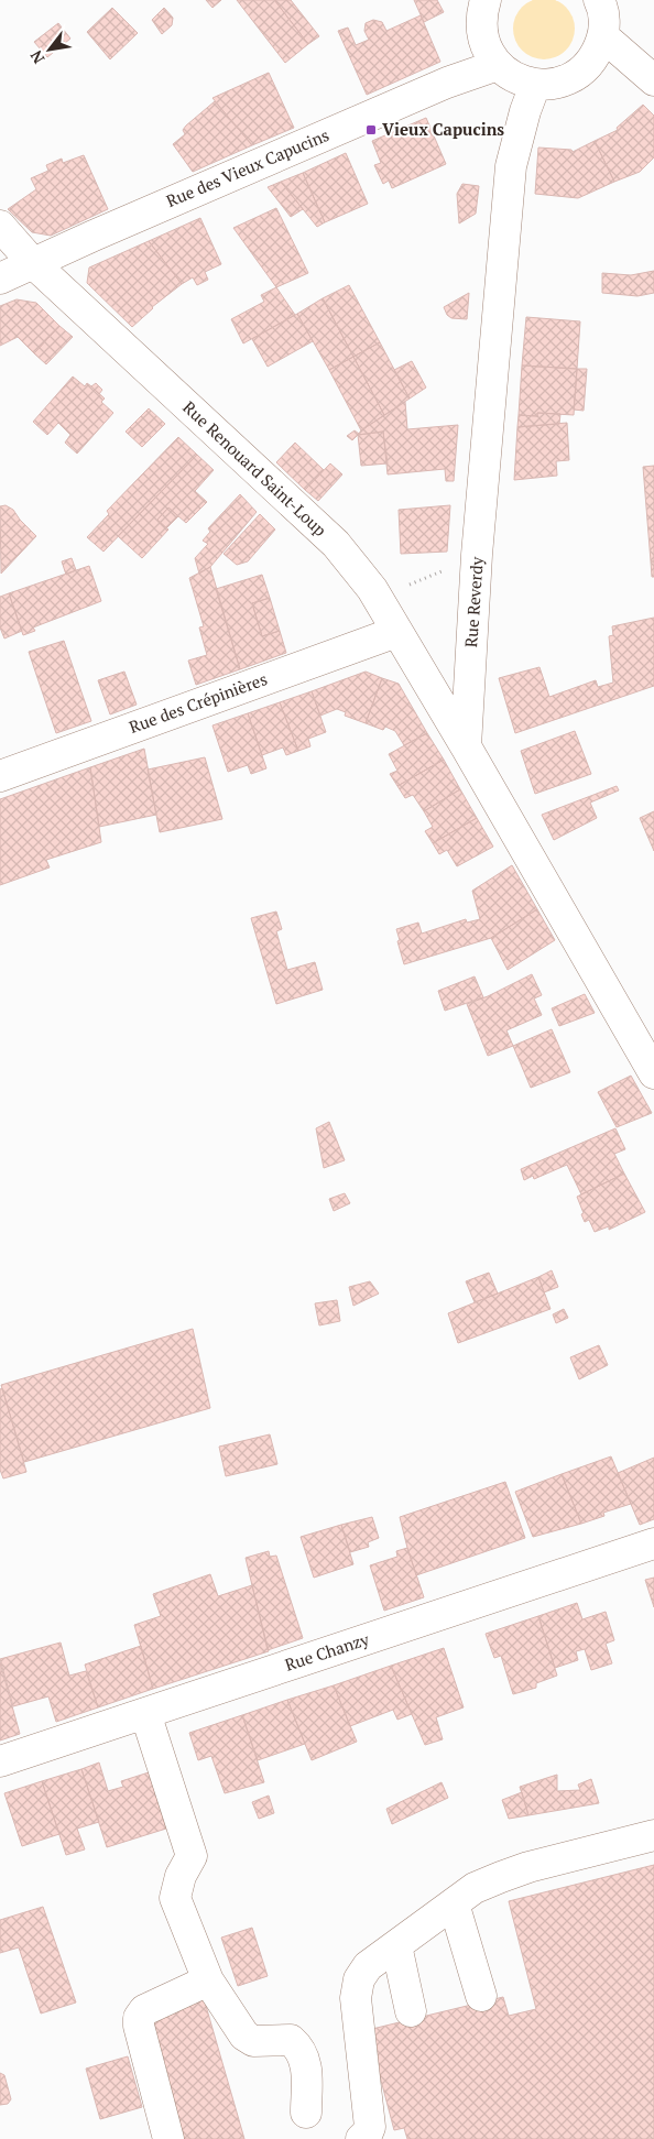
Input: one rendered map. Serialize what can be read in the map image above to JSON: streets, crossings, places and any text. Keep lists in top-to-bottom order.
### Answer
{
  "streets": {
    "street": [
      "Rue des Vieux Capucins",
      "Rue Renouard Saint-Loup",
      "Rue Reverdy",
      "Rue des Crépinières",
      "Rue Chanzy"
    ]
  },
  "crossings": [
    ["Rue des Vieux Capucins", "Rue Renouard Saint-Loup"],
    ["Rue Renouard Saint-Loup", "Rue Reverdy"],
    ["Rue Renouard Saint-Loup", "Rue des Crépinières"]
  ],
  "places": {
    "transit": ["Vieux Capucins"]
  },
  "north": "bottom left"
}
